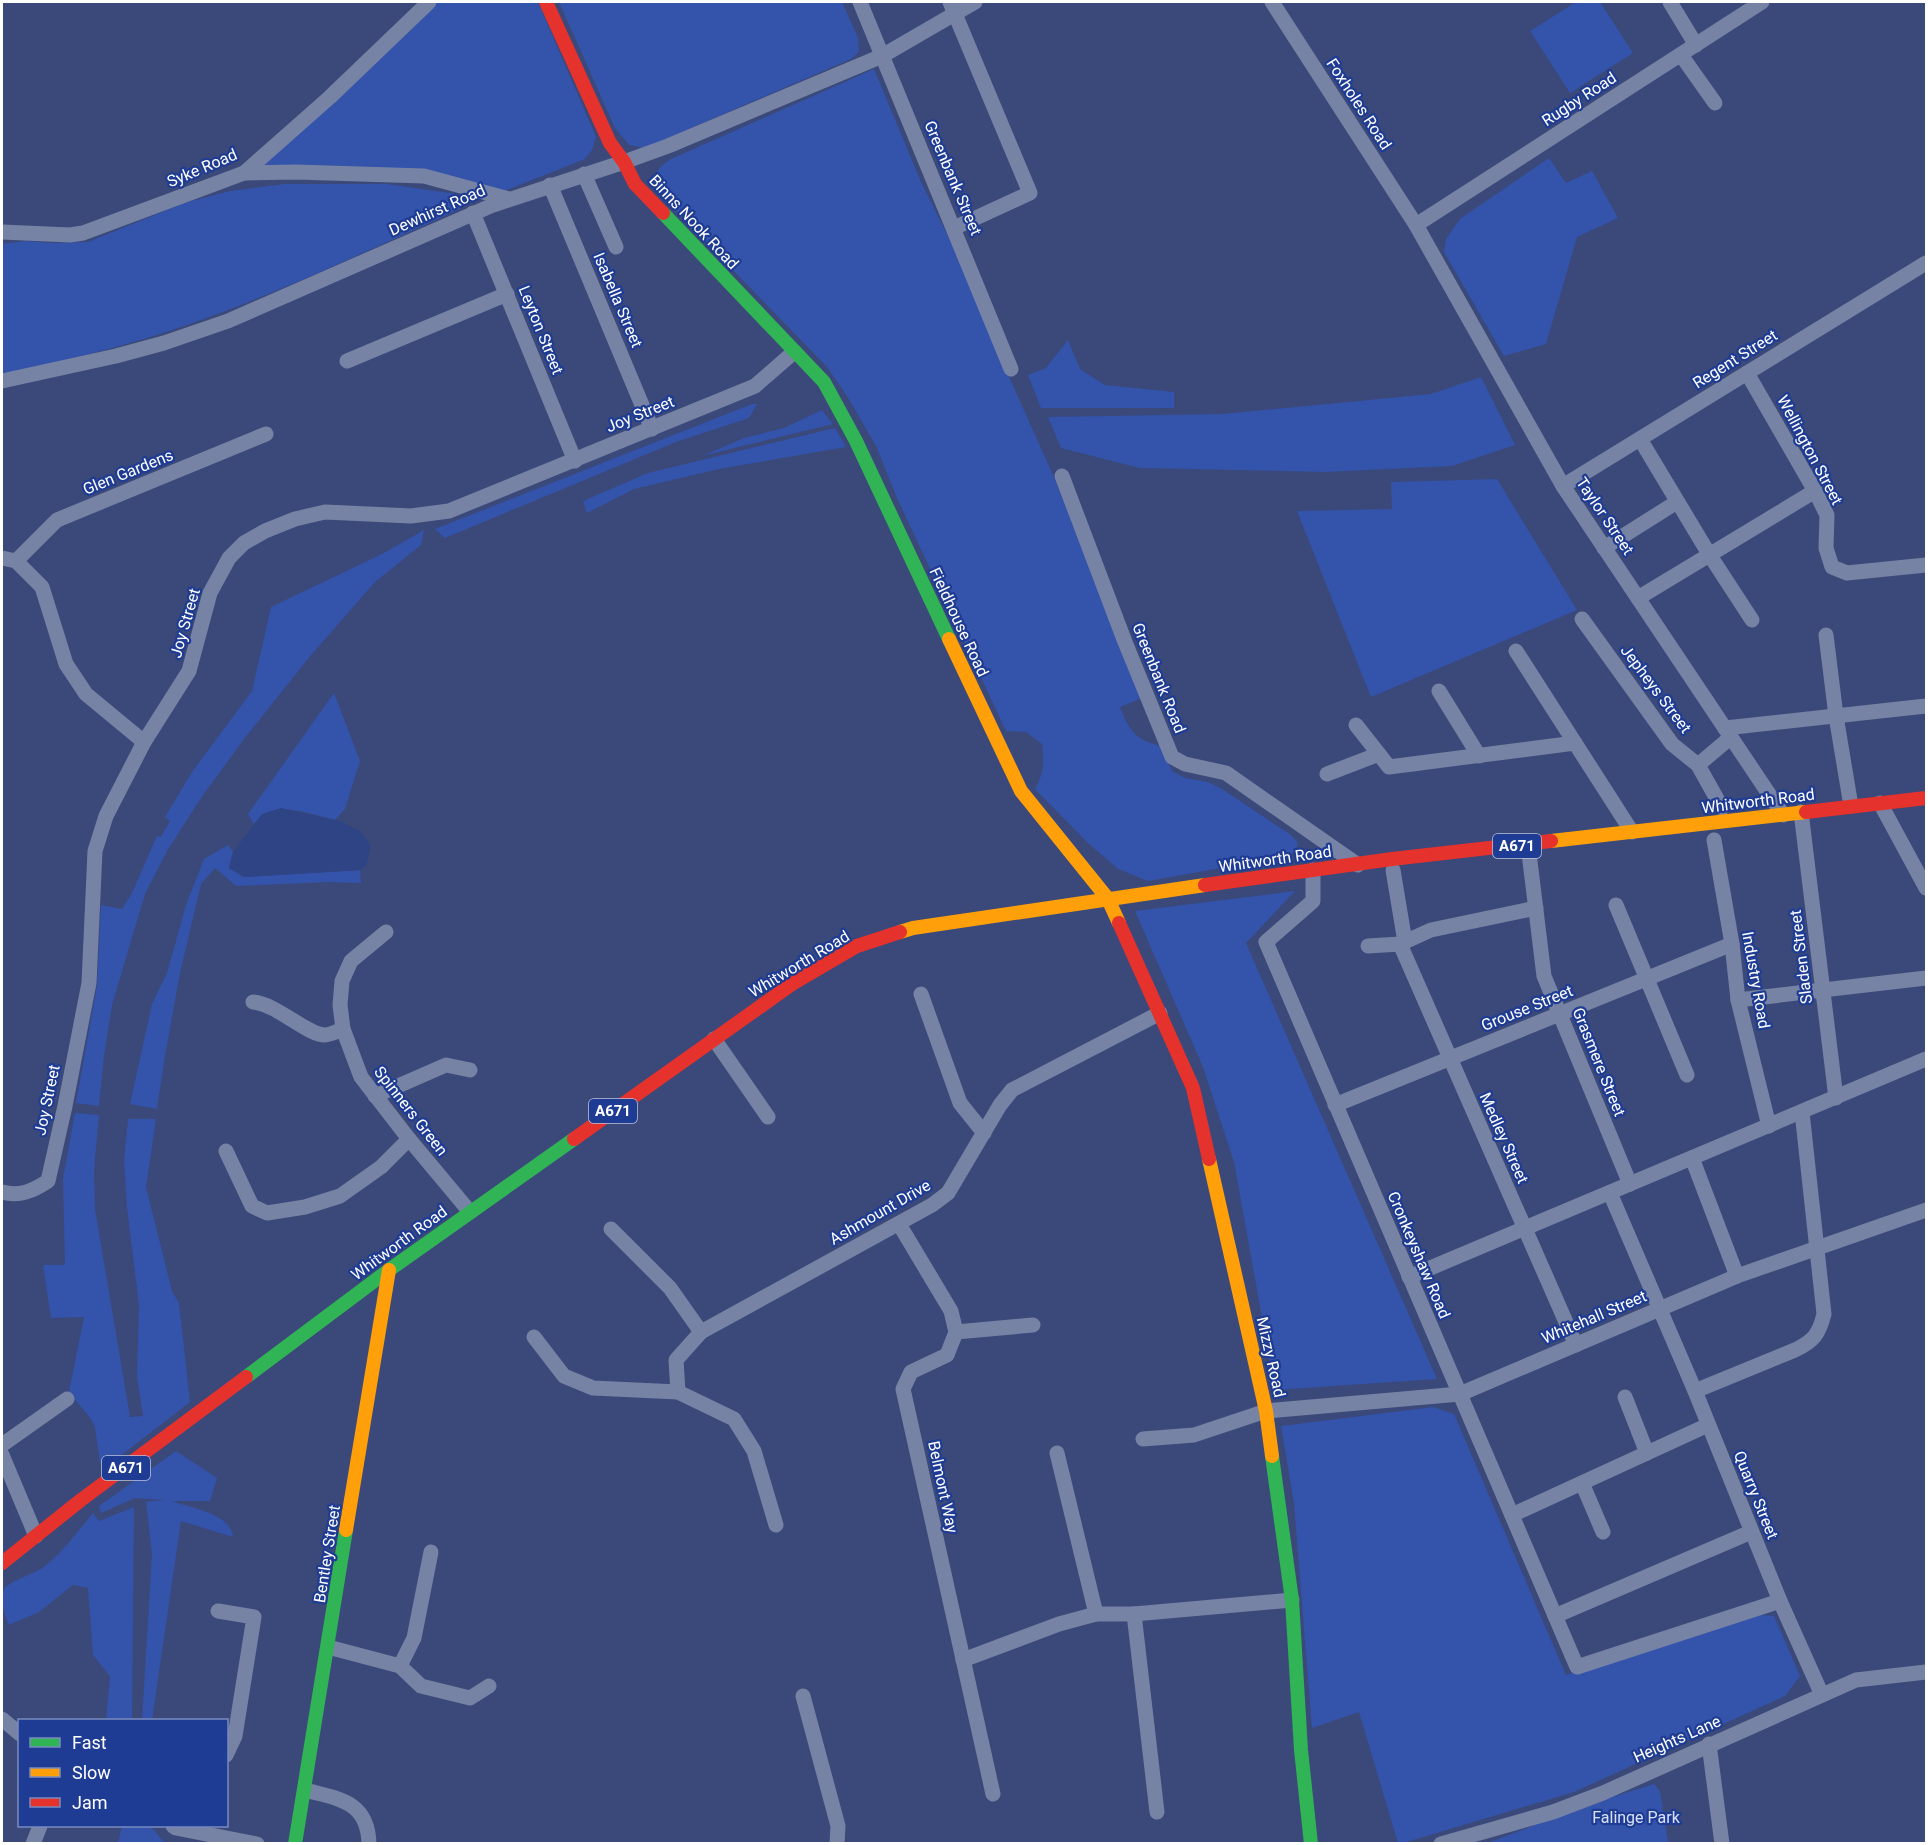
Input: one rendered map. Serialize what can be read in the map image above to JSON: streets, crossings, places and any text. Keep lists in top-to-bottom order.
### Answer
{
  "streets": {
    "street": [
      "Rugby Road",
      "Foxholes Road",
      "Syke Road",
      "Greenbank Street",
      "Dewhirst Road",
      "Binns Nook Road",
      "Isabella Street",
      "Leyton Street",
      "Regent Street",
      "Joy Street",
      "Wellington Street",
      "Glen Gardens",
      "Taylor Street",
      "Fieldhouse Road",
      "Greenbank Road",
      "Jepheys Street",
      "Whitworth Road",
      "A671",
      "Sladen Street",
      "Industry Road",
      "Grouse Street",
      "Grasmere Street",
      "Spinners Green",
      "Medley Street",
      "Ashmount Drive",
      "Cronkeyshaw Road",
      "Whitehall Street",
      "Mizzy Road",
      "Belmont Way",
      "Quarry Street",
      "Bentley Street",
      "Heights Lane"
    ]
  },
  "crossings": [
    ["Rugby Road", "Foxholes Road"],
    ["Rugby Road", "Taylor Street"],
    ["Foxholes Road", "Taylor Street"],
    ["Greenbank Street", "Dewhirst Road"],
    ["Dewhirst Road", "Binns Nook Road"],
    ["Dewhirst Road", "Isabella Street"],
    ["Dewhirst Road", "Leyton Street"],
    ["Binns Nook Road", "Joy Street"],
    ["Binns Nook Road", "Fieldhouse Road"],
    ["Isabella Street", "Joy Street"],
    ["Leyton Street", "Joy Street"],
    ["Regent Street", "Wellington Street"],
    ["Regent Street", "Taylor Street"],
    ["Joy Street", "Fieldhouse Road"],
    ["Taylor Street", "Whitworth Road"],
    ["Fieldhouse Road", "Whitworth Road"],
    ["Fieldhouse Road", "Mizzy Road"],
    ["Greenbank Road", "Whitworth Road"],
    ["Whitworth Road", "Sladen Street"],
    ["Whitworth Road", "Grasmere Street"],
    ["Whitworth Road", "Spinners Green"],
    ["Whitworth Road", "Cronkeyshaw Road"],
    ["Whitworth Road", "Mizzy Road"],
    ["Whitworth Road", "Bentley Street"],
    ["Industry Road", "Grouse Street"],
    ["Grouse Street", "Grasmere Street"],
    ["Grouse Street", "Medley Street"],
    ["Grouse Street", "Cronkeyshaw Road"],
    ["Medley Street", "Whitehall Street"],
    ["Ashmount Drive", "Mizzy Road"],
    ["Cronkeyshaw Road", "Whitehall Street"],
    ["Cronkeyshaw Road", "Quarry Street"],
    ["Whitehall Street", "Mizzy Road"],
    ["Whitehall Street", "Quarry Street"],
    ["Quarry Street", "Heights Lane"]
  ],
  "parks": ["Falinge Park"],
  "legend": ["Fast", "Slow", "Jam"]
}
